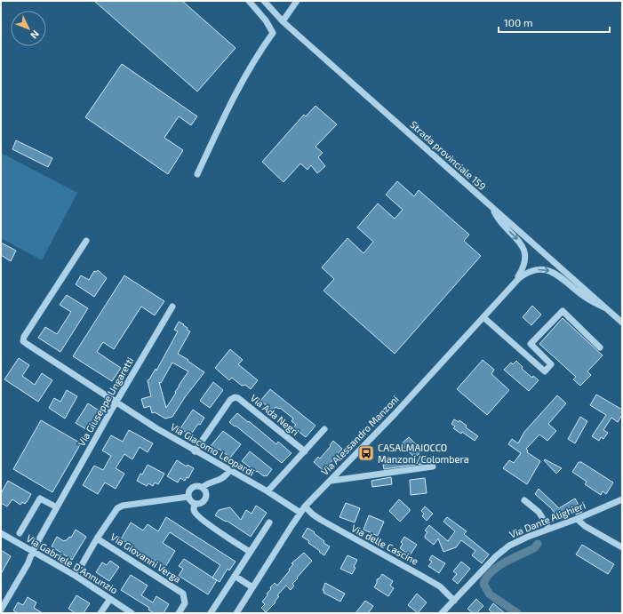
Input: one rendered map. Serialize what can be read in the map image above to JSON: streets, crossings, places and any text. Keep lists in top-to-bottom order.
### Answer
{
  "streets": {
    "street": [
      "Strada provinciale 159",
      "Via Giuseppe Ungaretti",
      "Via Ada Negri",
      "Via Alessandro Manzoni",
      "Via Giacomo Leopardi",
      "Via Dante Alighieri",
      "Via delle Cascine",
      "Via Giovanni Verga",
      "Via Gabriele D'Annunzio"
    ]
  },
  "crossings": [
    ["Via Giuseppe Ungaretti", "Via Giacomo Leopardi"],
    ["Via Giuseppe Ungaretti", "Via Gabriele D'Annunzio"],
    ["Via Ada Negri", "Via Giacomo Leopardi"],
    ["Via Alessandro Manzoni", "Via Giacomo Leopardi"],
    ["Via Alessandro Manzoni", "Via delle Cascine"],
    ["Via Dante Alighieri", "Via delle Cascine"]
  ],
  "places": {
    "bus stop": ["CASALMAIOCCO Manzoni/Colombera"]
  },
  "scale_bar": "100 m",
  "north": "bottom right"
}
